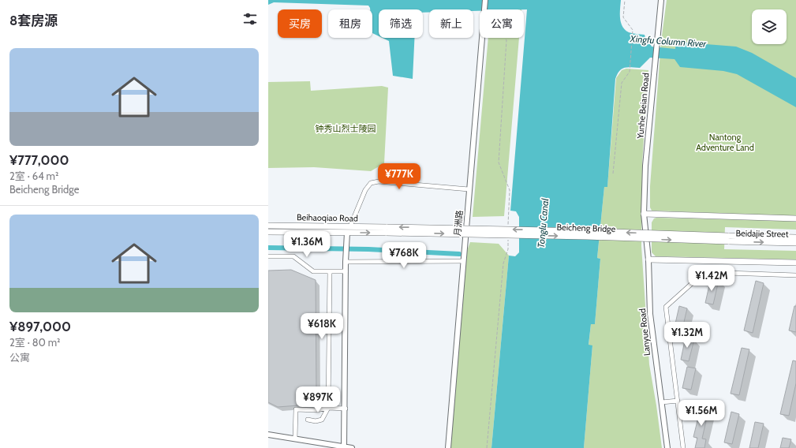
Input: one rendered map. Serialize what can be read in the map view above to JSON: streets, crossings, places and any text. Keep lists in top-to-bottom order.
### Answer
{
  "streets": {
    "main road": ["Beihaoqiao Road", "Beicheng Bridge", "Beidajie Street"],
    "street": ["Yunhe Beian Road", "月洲路", "Lanyue Road"]
  },
  "crossings": [
    ["Yunhe Beian Road", "Lanyue Road"],
    ["Beihaoqiao Road", "Beicheng Bridge"],
    ["Beicheng Bridge", "Beidajie Street"]
  ],
  "water": ["Xingfu Column River", "Tonglu Canal"],
  "parks": ["钟秀山烈士陵园", "Nantong Adventure Land"],
  "page": {
    "heading": "8套房源",
    "chip": [
      "买房",
      "租房",
      "筛选",
      "新上",
      "公寓"
    ],
    "list": [
      {
        "name": "¥777,000",
        "note": "2室 · 64 m² · Beicheng Bridge"
      },
      {
        "name": "¥897,000",
        "note": "2室 · 80 m² · 公寓"
      }
    ],
    "price": [
      "¥777K",
      "¥1.36M",
      "¥768K",
      "¥1.42M",
      "¥618K",
      "¥1.32M",
      "¥897K",
      "¥1.56M"
    ]
  }
}
